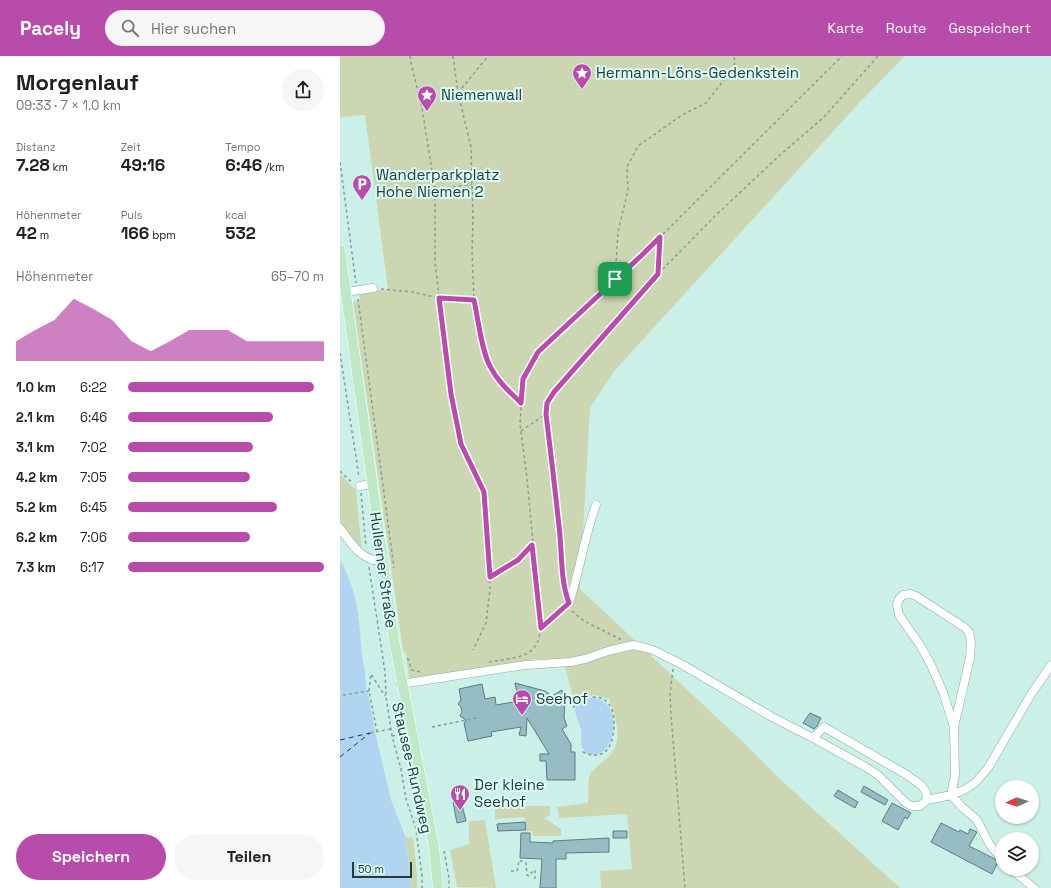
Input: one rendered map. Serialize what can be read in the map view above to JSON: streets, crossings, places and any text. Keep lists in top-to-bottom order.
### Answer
{
  "streets": {
    "main road": ["Hullerner Straße"],
    "path": ["Stausee-Rundweg"]
  },
  "places": {
    "place": ["Hermann-Löns-Gedenkstein", "Niemenwall"],
    "parking": ["Wanderparkplatz Hohe Niemen 2"],
    "hotel": ["Seehof"],
    "restaurant": ["Der kleine Seehof"]
  },
  "scale_bar": "50 m",
  "north": "left",
  "page": {
    "header": "Pacely",
    "search": "Hier suchen",
    "nav": ["Karte", "Route", "Gespeichert"],
    "heading": ["Morgenlauf", "09:33 · 7 × 1.0 km"],
    "stats": [
      ["Distanz", "7.28 km"],
      ["Zeit", "49:16"],
      ["Tempo", "6:46 /km"],
      ["Höhenmeter", "42 m"],
      ["Puls", "166 bpm"],
      ["kcal", "532"]
    ],
    "chart": ["Höhenmeter", "65–70 m"],
    "list": [
      {
        "name": "1.0 km",
        "note": "6:22"
      },
      {
        "name": "2.1 km",
        "note": "6:46"
      },
      {
        "name": "3.1 km",
        "note": "7:02"
      },
      {
        "name": "4.2 km",
        "note": "7:05"
      },
      {
        "name": "5.2 km",
        "note": "6:45"
      },
      {
        "name": "6.2 km",
        "note": "7:06"
      },
      {
        "name": "7.3 km",
        "note": "6:17"
      }
    ],
    "buttons": ["Speichern", "Teilen"],
    "scale": "50 m"
  }
}
